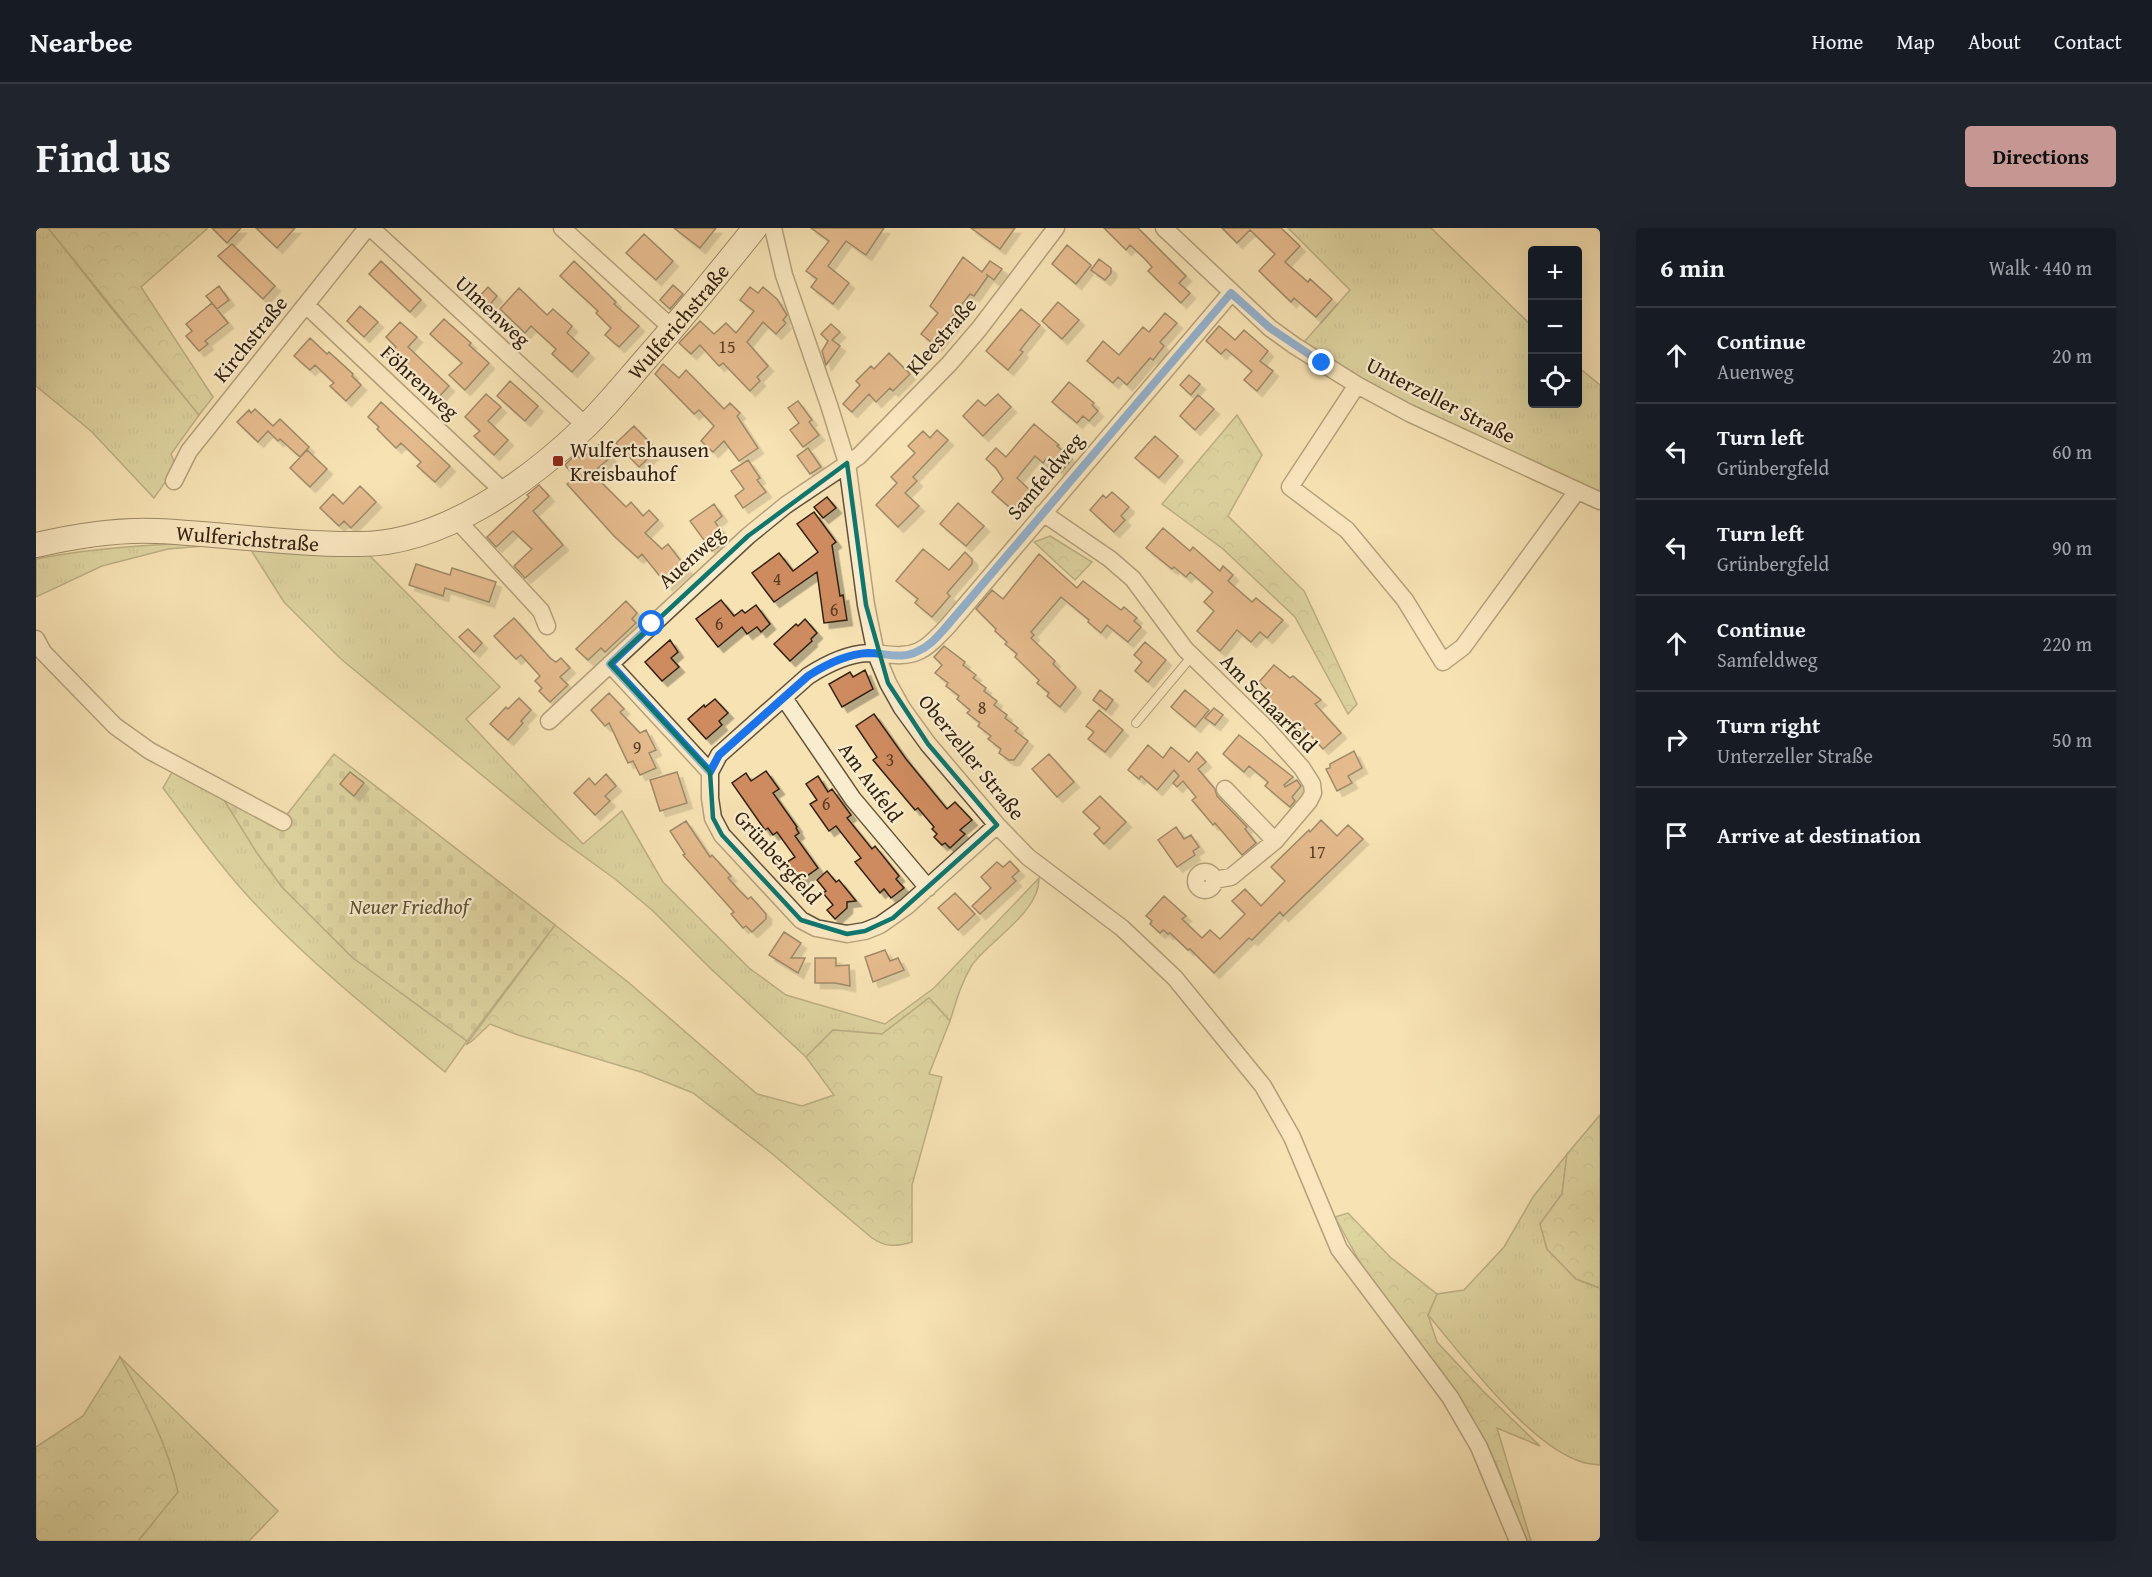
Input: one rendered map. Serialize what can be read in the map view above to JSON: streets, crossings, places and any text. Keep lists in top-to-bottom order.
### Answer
{
  "streets": {
    "main road": ["Wulferichstraße"],
    "street": [
      "Ulmenweg",
      "Kleestraße",
      "Kirchstraße",
      "Föhrenweg",
      "Unterzeller Straße",
      "Samfeldweg",
      "Auenweg",
      "Am Schaarfeld",
      "Oberzeller Straße",
      "Am Aufeld",
      "Grünbergfeld"
    ]
  },
  "crossings": [
    ["Ulmenweg", "Wulferichstraße"],
    ["Ulmenweg", "Kirchstraße"],
    ["Wulferichstraße", "Föhrenweg"],
    ["Kleestraße", "Auenweg"],
    ["Kleestraße", "Oberzeller Straße"],
    ["Kirchstraße", "Föhrenweg"],
    ["Unterzeller Straße", "Samfeldweg"],
    ["Samfeldweg", "Am Schaarfeld"],
    ["Samfeldweg", "Oberzeller Straße"],
    ["Auenweg", "Oberzeller Straße"],
    ["Oberzeller Straße", "Grünbergfeld"],
    ["Am Aufeld", "Grünbergfeld"]
  ],
  "parks": ["Neuer Friedhof"],
  "places": {
    "transit": ["Wulfertshausen Kreisbauhof"]
  },
  "house_numbers": [
    "15",
    "4",
    "6",
    "6",
    "8",
    "9",
    "3",
    "6",
    "17"
  ],
  "page": {
    "header": "Nearbee",
    "nav": [
      "Home",
      "Map",
      "About",
      "Contact"
    ],
    "title": "Find us",
    "buttons": "Directions",
    "heading": ["6 min", "Walk · 440 m"],
    "map_buttons": ["+", "−"],
    "list": [
      ["Continue", "Auenweg", "20 m"],
      ["Turn left", "Grünbergfeld", "60 m"],
      ["Turn left", "Grünbergfeld", "90 m"],
      ["Continue", "Samfeldweg", "220 m"],
      ["Turn right", "Unterzeller Straße", "50 m"],
      "Arrive at destination"
    ]
  }
}
